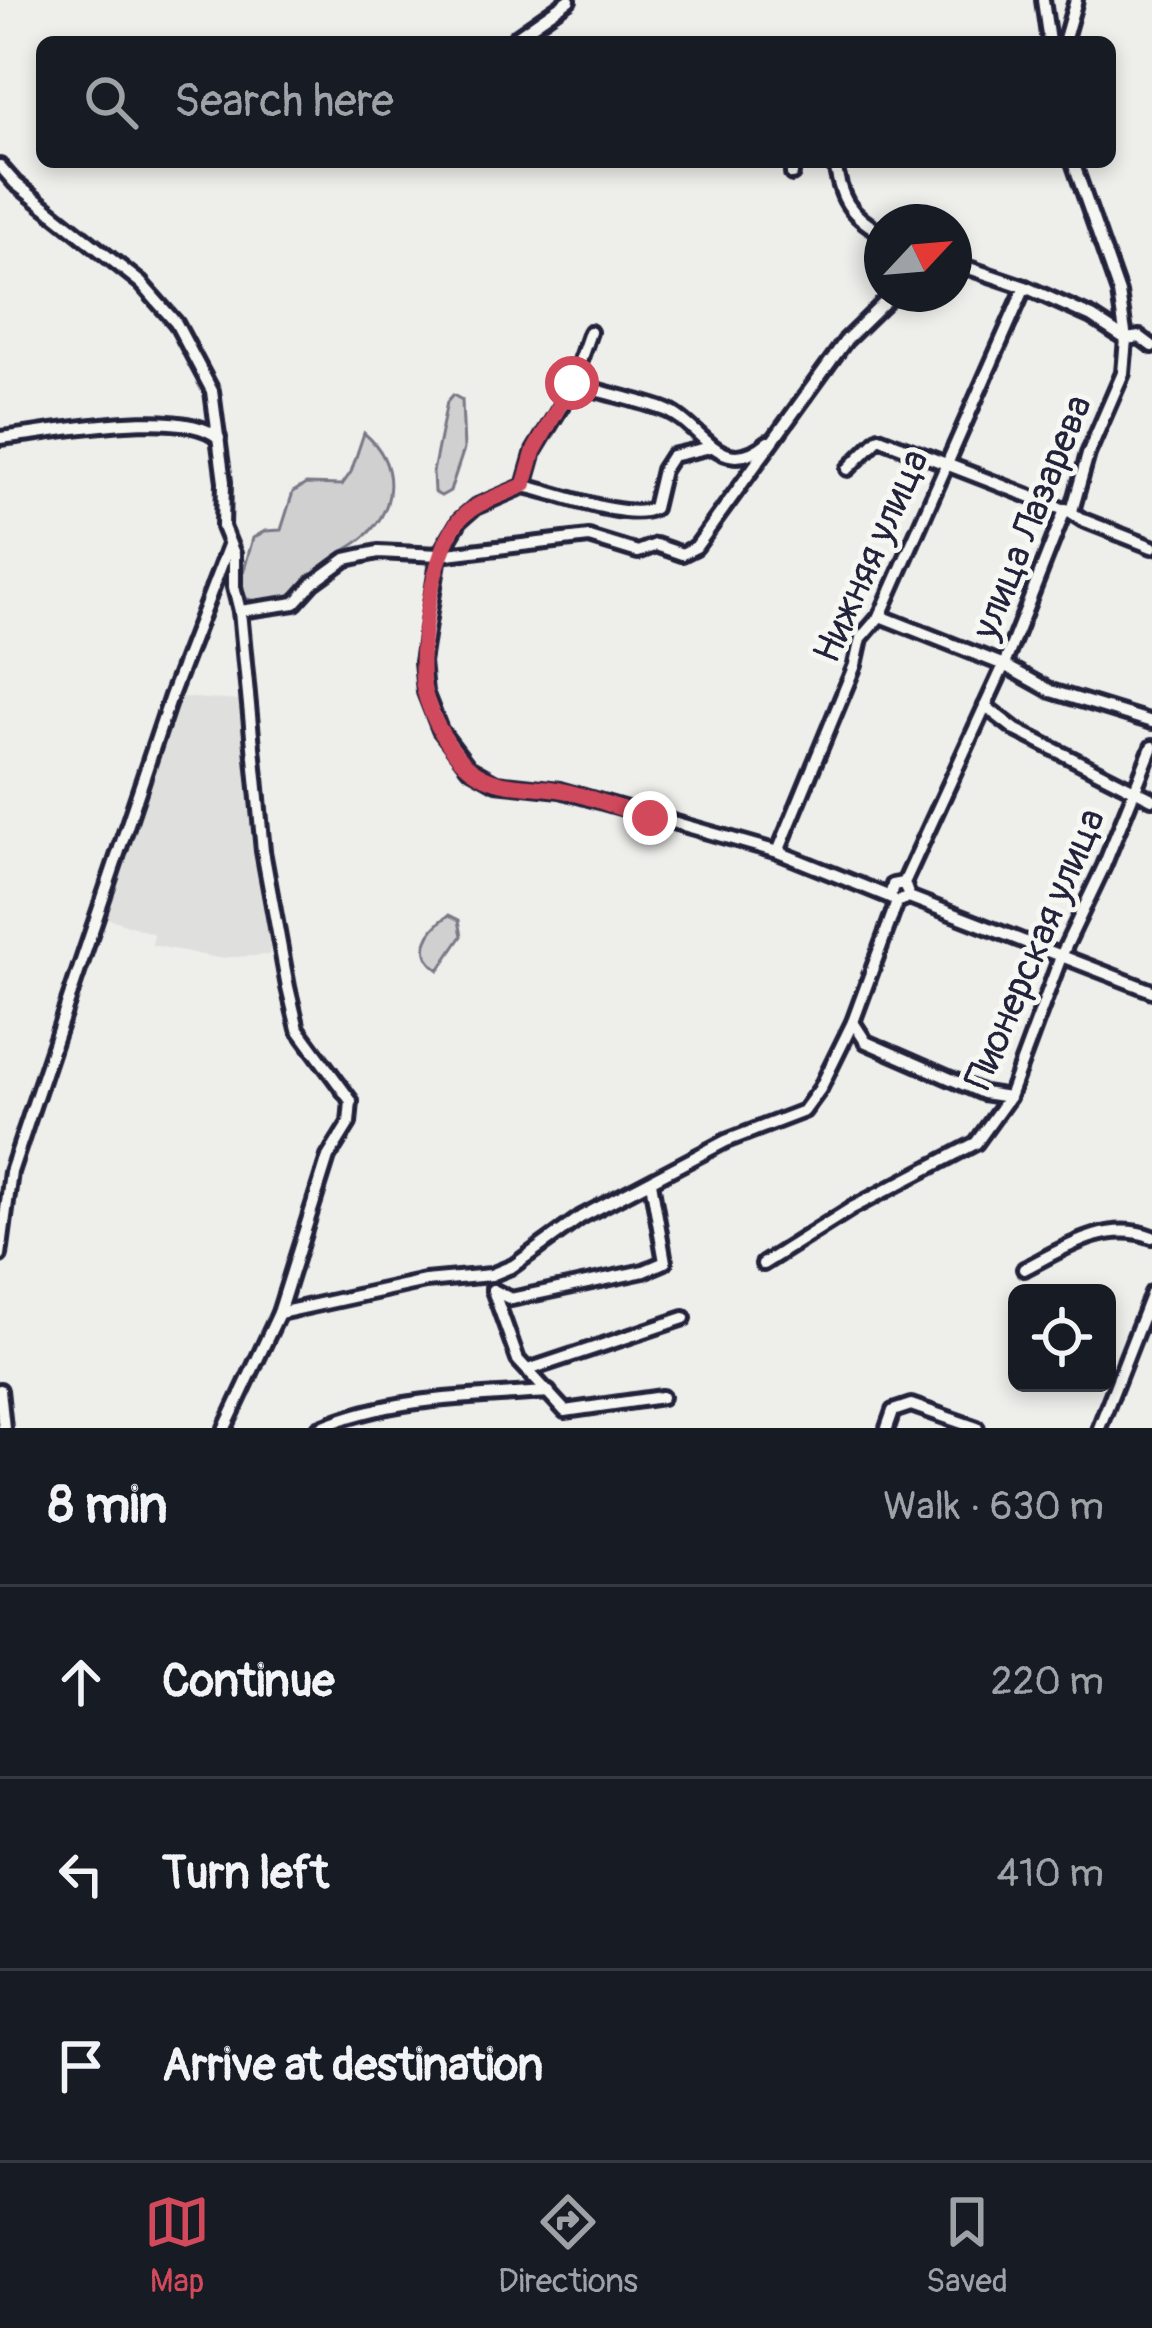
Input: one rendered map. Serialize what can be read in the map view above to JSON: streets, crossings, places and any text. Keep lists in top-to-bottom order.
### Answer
{
  "streets": {
    "street": ["улица Лазарева", "Нижняя улица", "Пионерская улица"]
  },
  "north": "top right",
  "page": {
    "search": "Search here",
    "heading": ["8 min", "Walk · 630 m"],
    "list": [
      ["Continue", "220 m"],
      ["Turn left", "410 m"],
      "Arrive at destination"
    ],
    "nav": ["Map", "Directions", "Saved"]
  }
}
